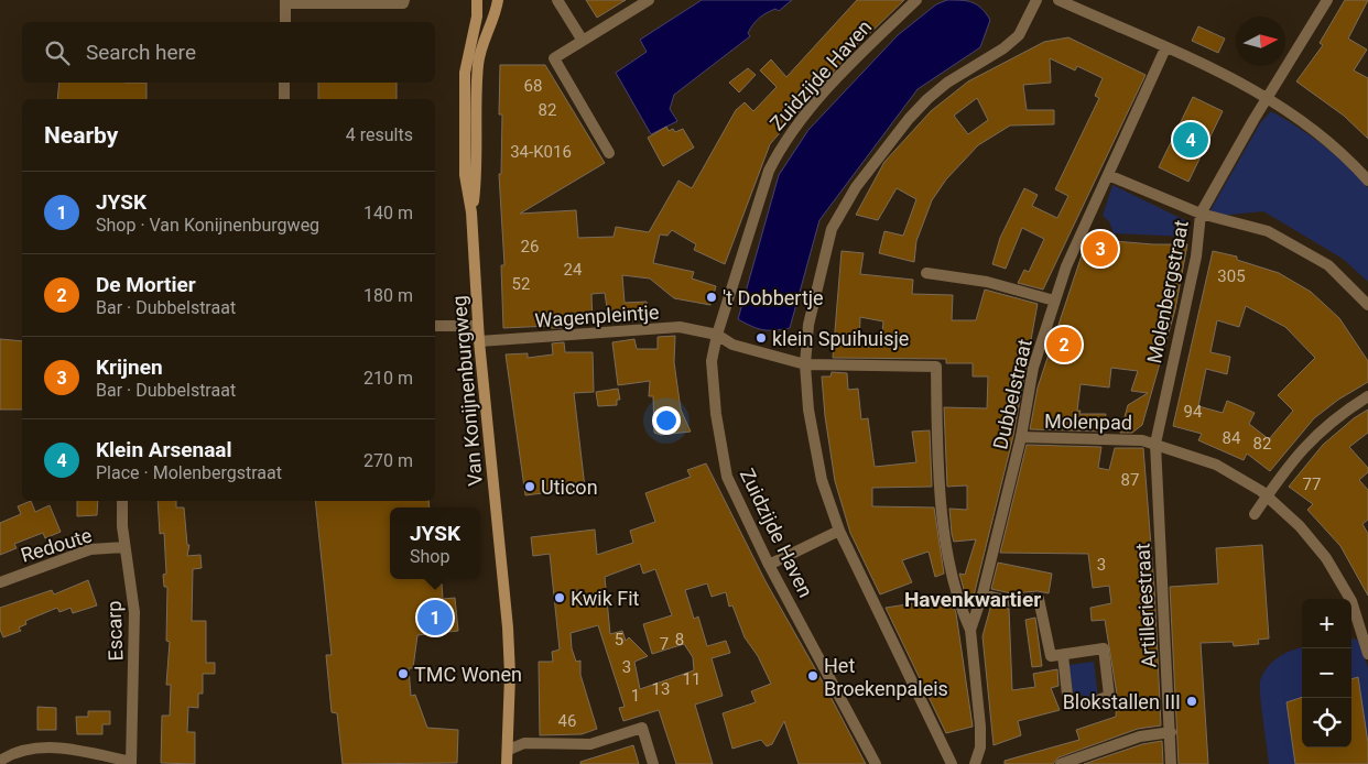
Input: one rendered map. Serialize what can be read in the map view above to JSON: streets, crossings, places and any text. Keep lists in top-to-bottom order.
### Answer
{
  "streets": {
    "main road": ["Van Konijnenburgweg"],
    "street": [
      "Zuidzijde Haven",
      "Molenbergstraat",
      "Wagenpleintje",
      "Dubbelstraat",
      "Molenpad",
      "Redoute",
      "Artilleriestraat",
      "Escarp"
    ]
  },
  "crossings": [
    ["Zuidzijde Haven", "Wagenpleintje"],
    ["Molenbergstraat", "Molenpad"],
    ["Molenbergstraat", "Artilleriestraat"],
    ["Wagenpleintje", "Van Konijnenburgweg"],
    ["Wagenpleintje", "Dubbelstraat"],
    ["Dubbelstraat", "Molenpad"],
    ["Molenpad", "Artilleriestraat"],
    ["Redoute", "Escarp"]
  ],
  "districts": ["Havenkwartier"],
  "places": [
    "'t Dobbertje",
    "klein Spuihuisje",
    "Uticon",
    "Kwik Fit",
    "TMC Wonen",
    "Het Broekenpaleis",
    "Blokstallen III"
  ],
  "house_numbers": [
    "68",
    "82",
    "34-K016",
    "26",
    "24",
    "305",
    "52",
    "94",
    "84",
    "82",
    "87",
    "77",
    "3",
    "5",
    "8",
    "7",
    "3",
    "11",
    "13",
    "1",
    "46"
  ],
  "north": "right",
  "page": {
    "search": "Search here",
    "heading": ["Nearby", "4 results"],
    "pins": [
      "4",
      "3",
      "2",
      "1"
    ],
    "list": [
      {
        "mark": "1",
        "name": "JYSK",
        "note": "Shop · Van Konijnenburgweg",
        "value": "140 m"
      },
      {
        "mark": "2",
        "name": "De Mortier",
        "note": "Bar · Dubbelstraat",
        "value": "180 m"
      },
      {
        "mark": "3",
        "name": "Krijnen",
        "note": "Bar · Dubbelstraat",
        "value": "210 m"
      },
      {
        "mark": "4",
        "name": "Klein Arsenaal",
        "note": "Place · Molenbergstraat",
        "value": "270 m"
      }
    ],
    "popup": ["JYSK", "Shop"],
    "map_buttons": ["+", "−"]
  }
}
